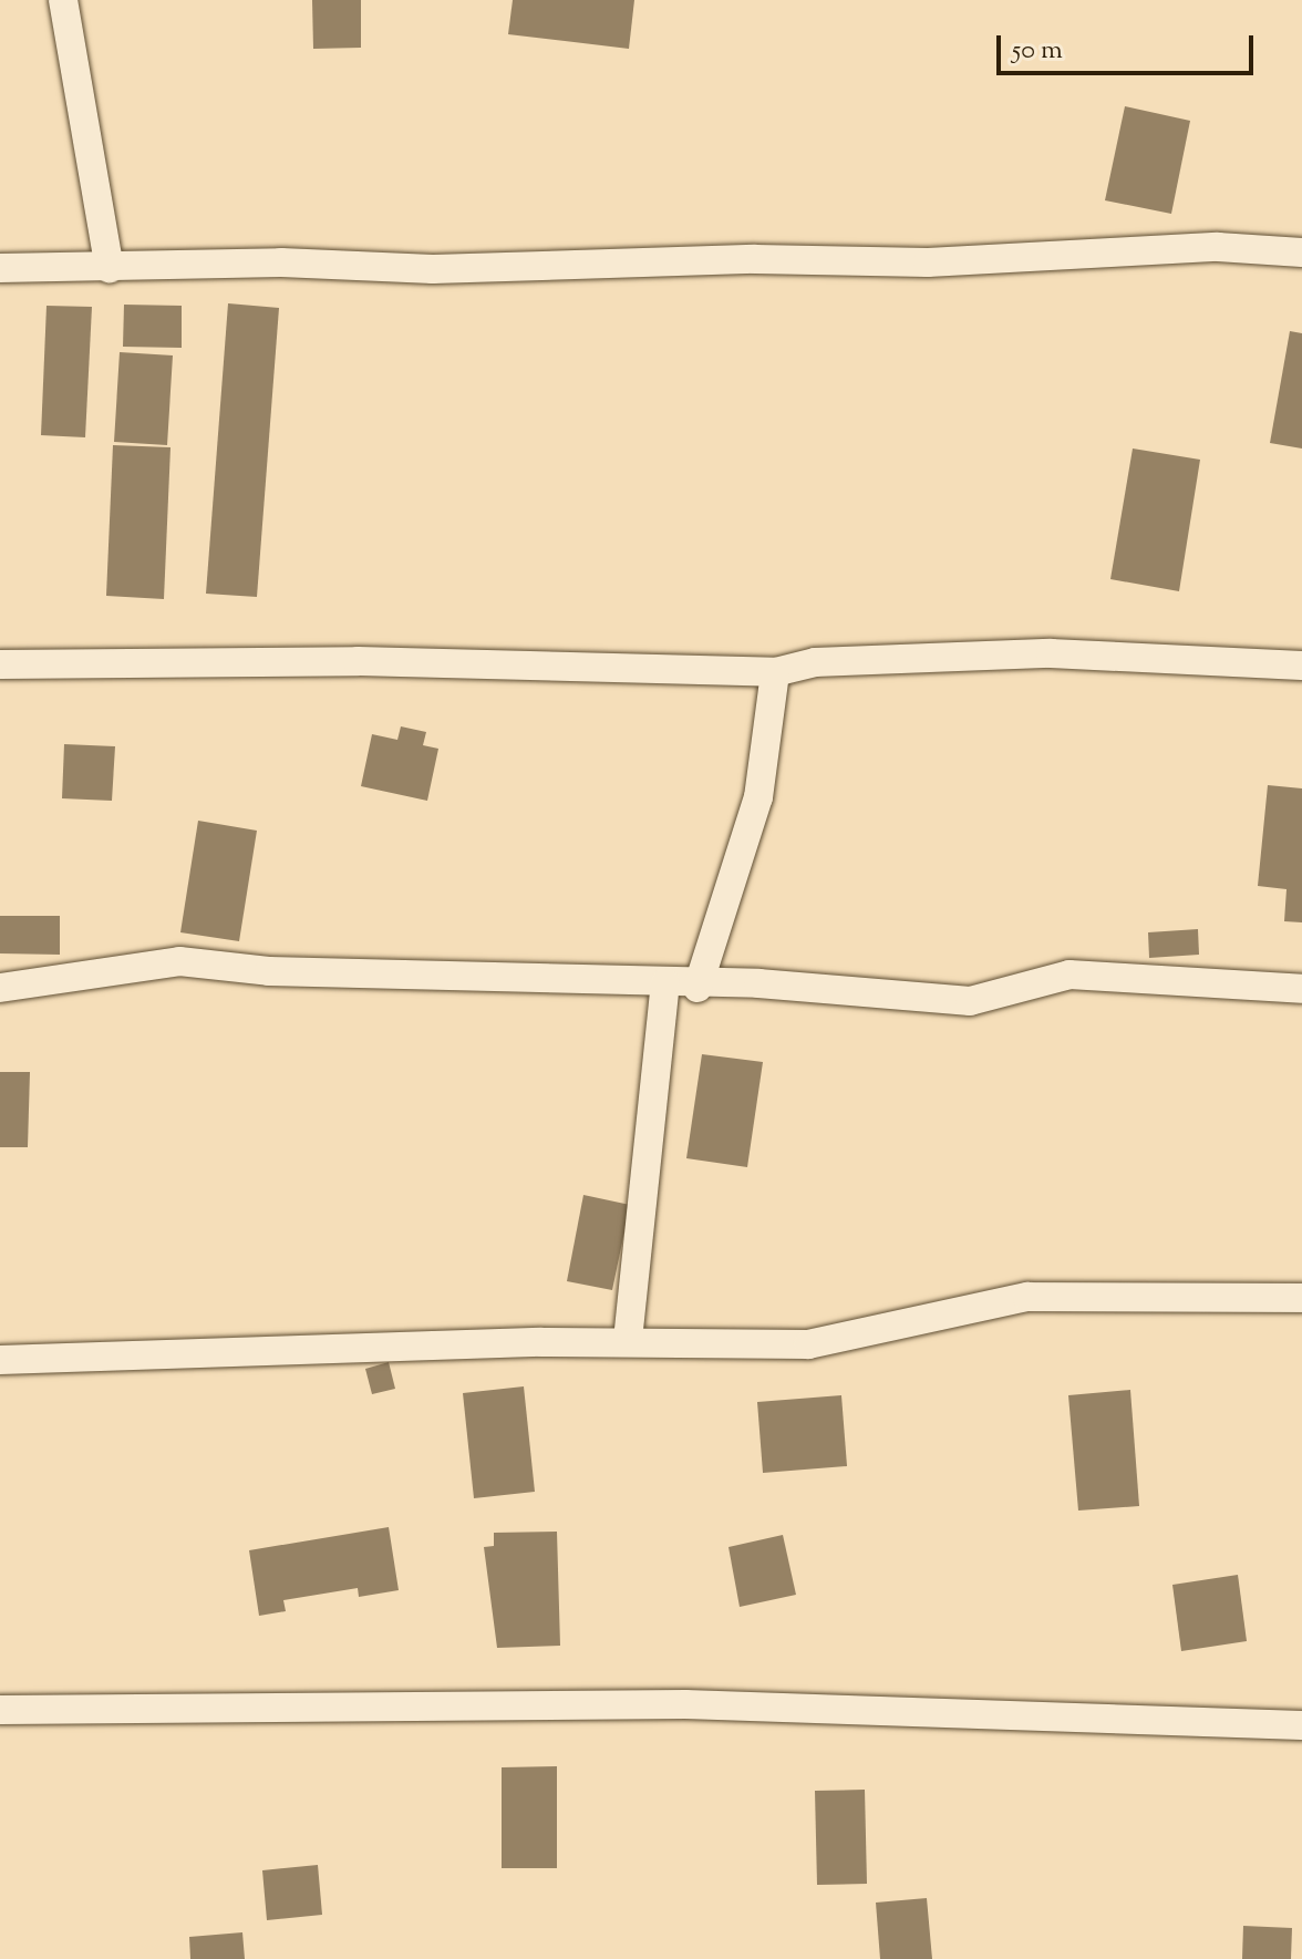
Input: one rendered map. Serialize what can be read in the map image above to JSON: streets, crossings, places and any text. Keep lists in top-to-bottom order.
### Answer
{
  "scale_bar": "50 m"
}
